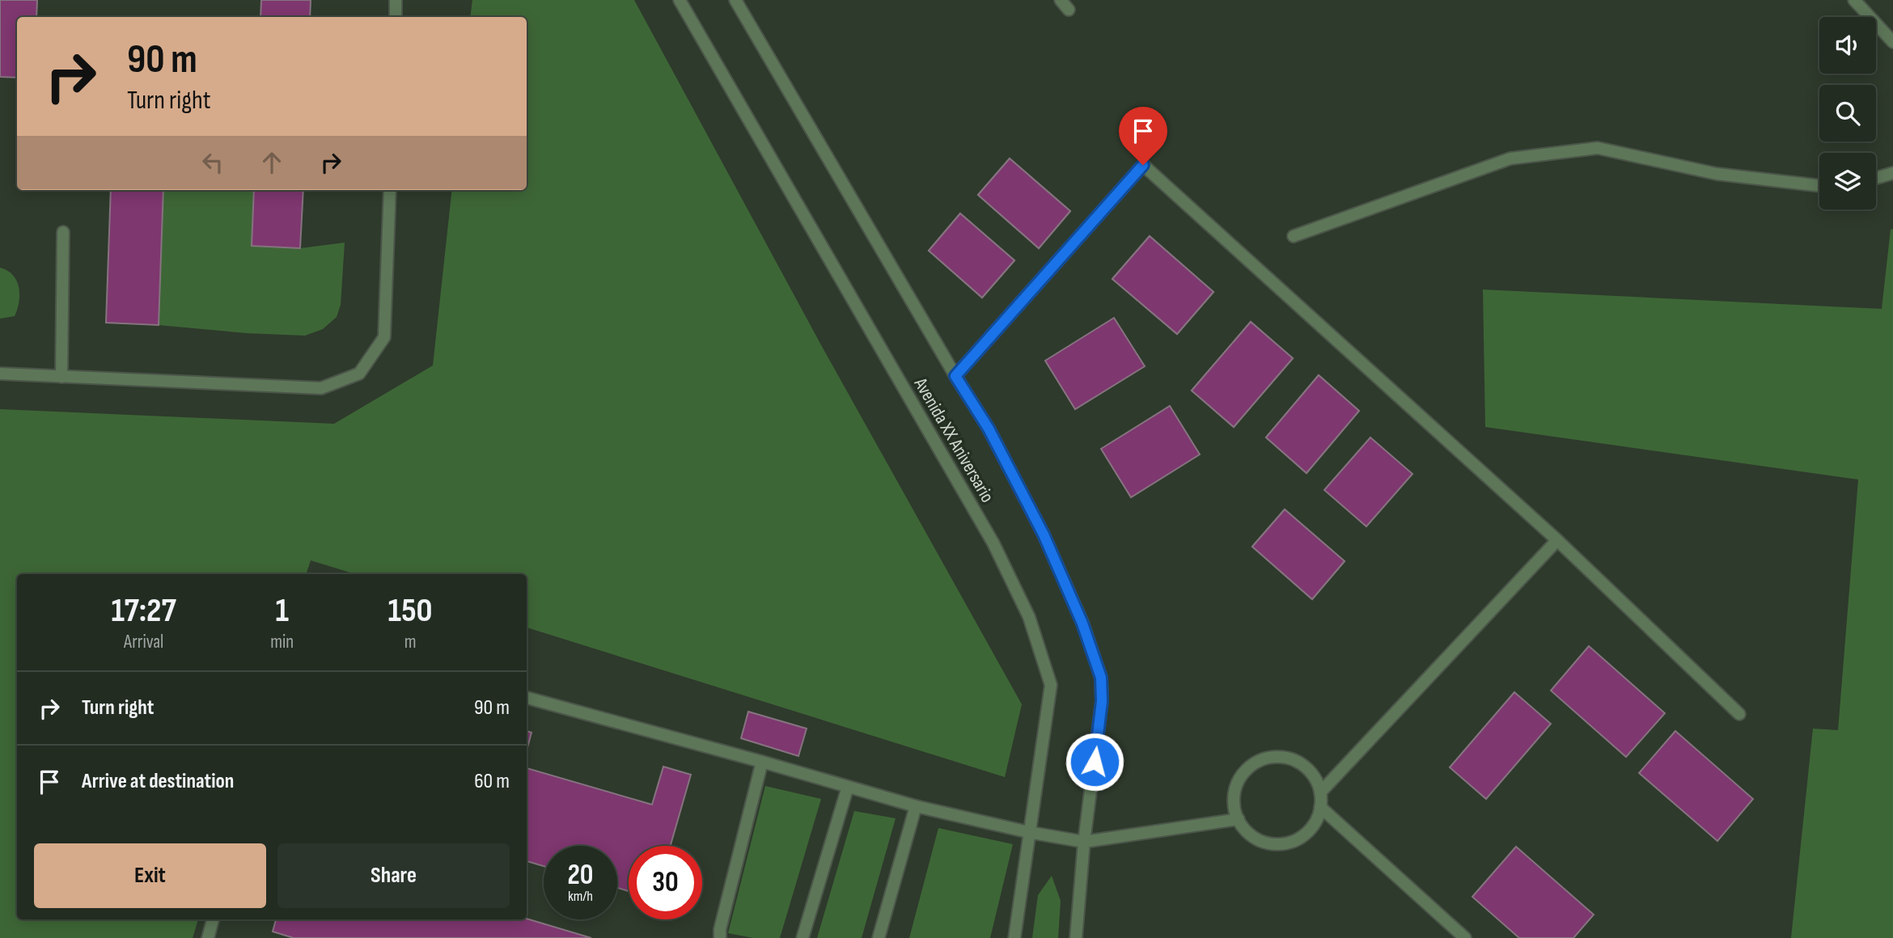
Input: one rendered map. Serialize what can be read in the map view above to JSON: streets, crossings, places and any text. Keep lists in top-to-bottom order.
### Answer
{
  "streets": {
    "street": ["Avenida XX Aniversario"]
  },
  "page": {
    "turn": ["90 m", "Turn right"],
    "eta": [
      "17:27",
      "Arrival",
      "1",
      "min",
      "150",
      "m"
    ],
    "list": [
      {
        "name": "Turn right",
        "value": "90 m"
      },
      {
        "name": "Arrive at destination",
        "value": "60 m"
      }
    ],
    "buttons": ["Exit", "Share"],
    "speed": "20 km/h",
    "limit": "30"
  }
}
